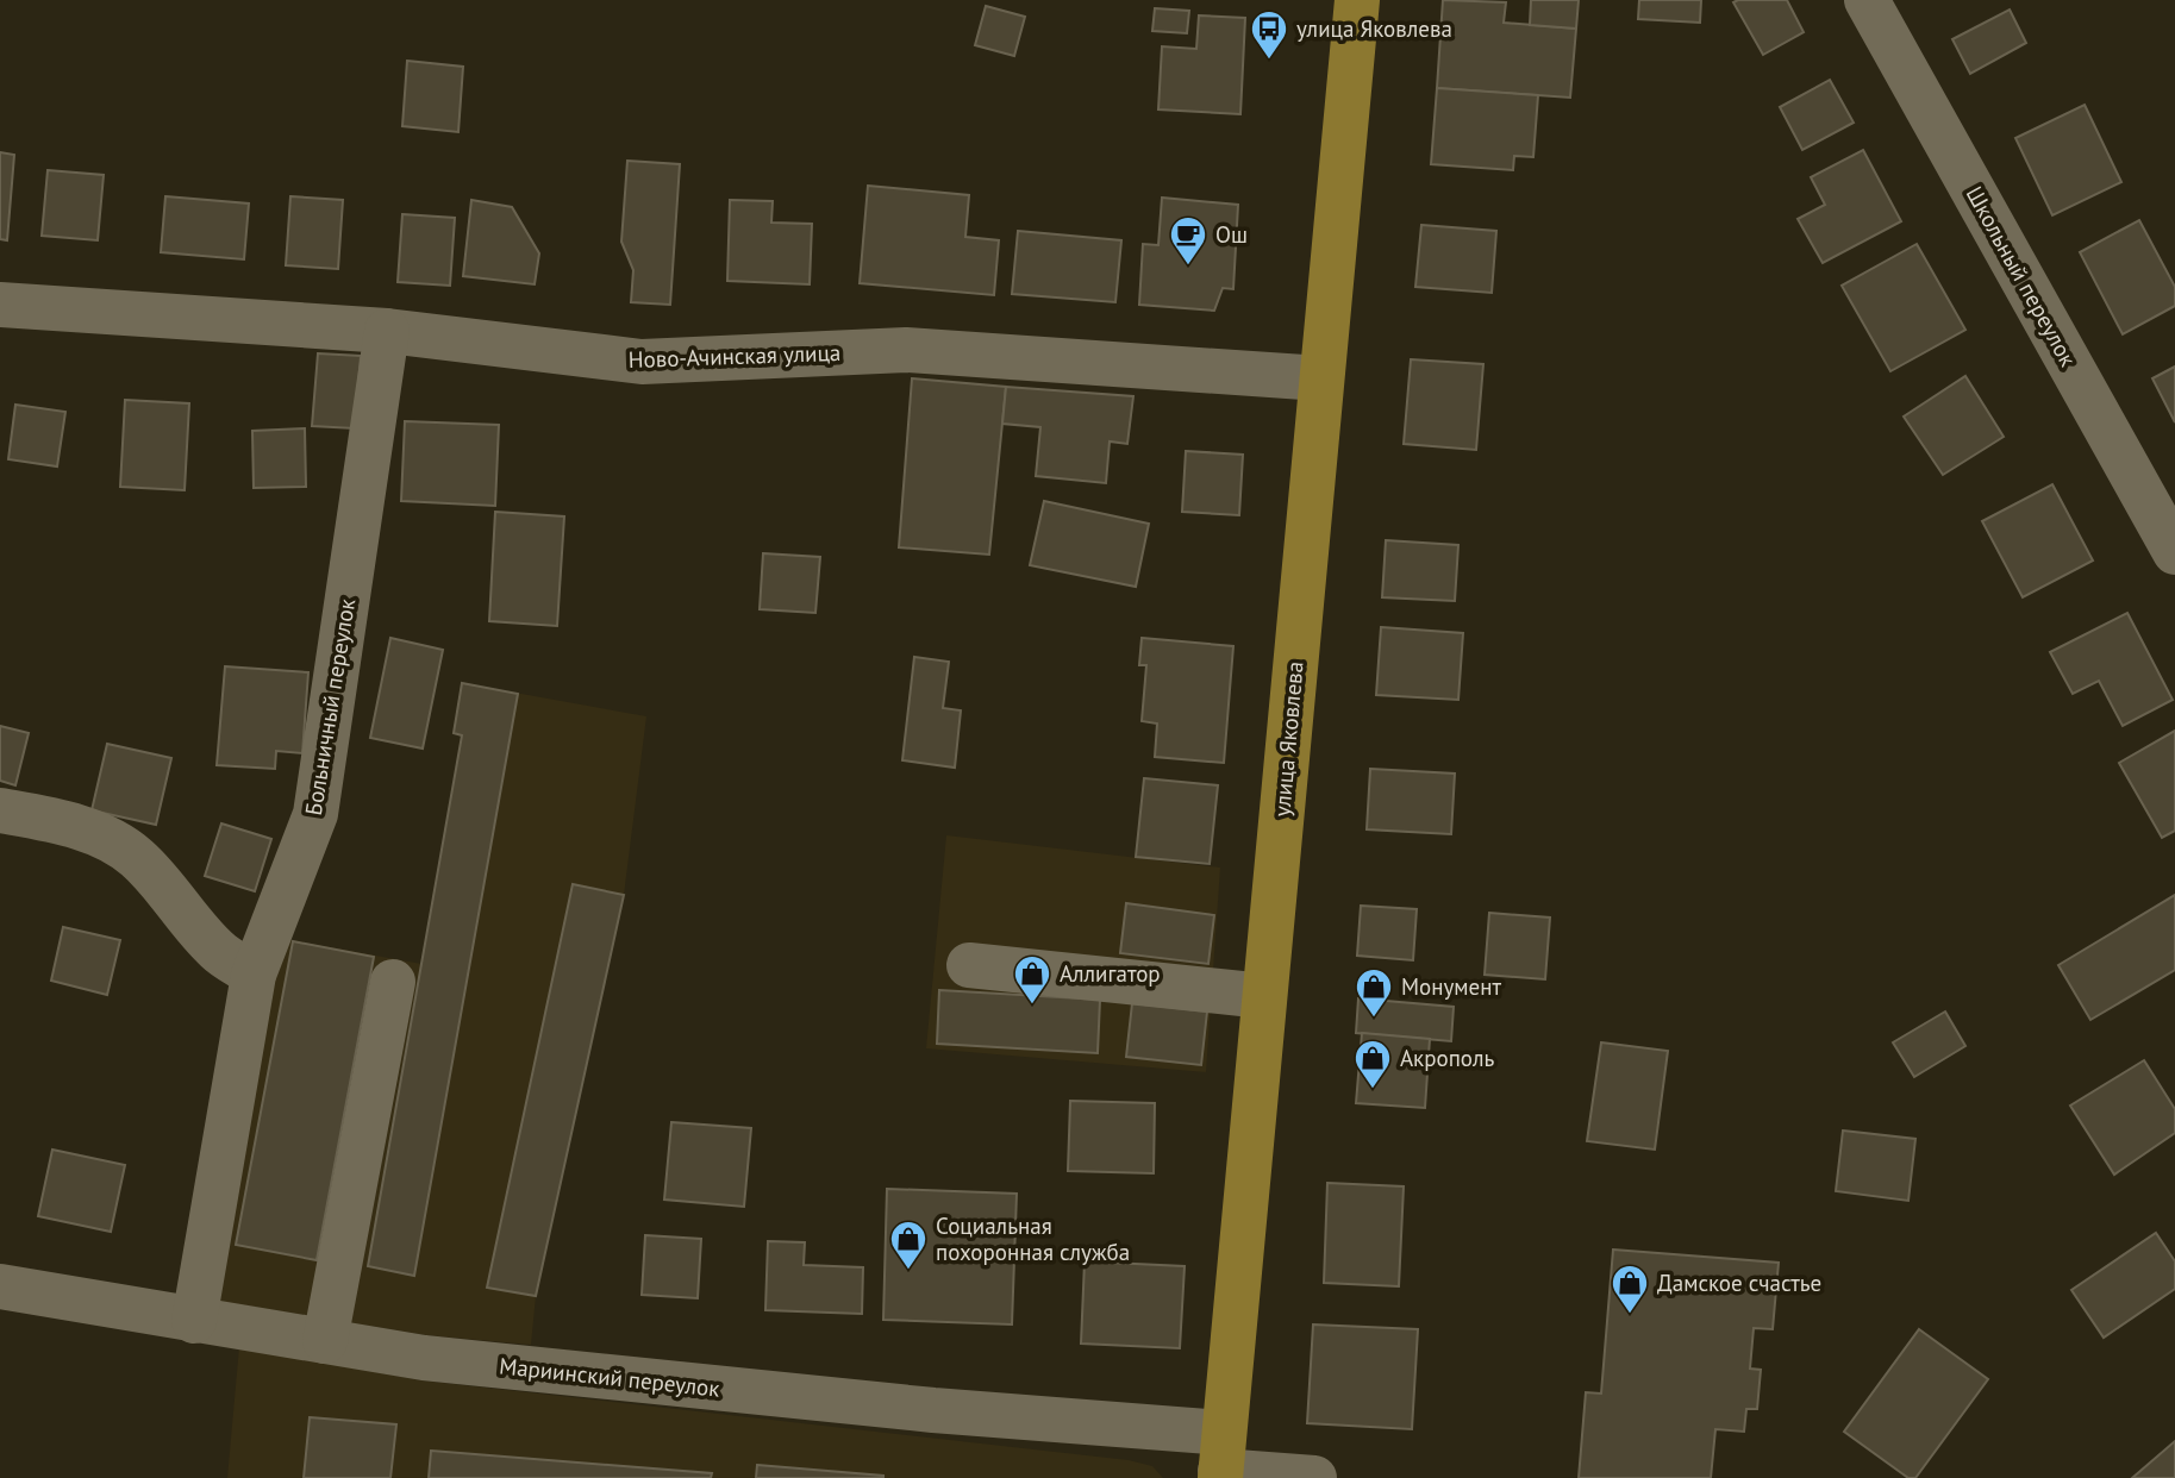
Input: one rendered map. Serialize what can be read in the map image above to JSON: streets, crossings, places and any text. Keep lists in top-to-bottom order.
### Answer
{
  "streets": {
    "main road": ["улица Яковлева"],
    "street": [
      "Школьный переулок",
      "Ново-Ачинская улица",
      "Больничный переулок",
      "Мариинский переулок"
    ]
  },
  "crossings": [
    ["Ново-Ачинская улица", "Больничный переулок"],
    ["Ново-Ачинская улица", "улица Яковлева"],
    ["Больничный переулок", "Мариинский переулок"],
    ["улица Яковлева", "Мариинский переулок"]
  ],
  "places": {
    "bus stop": ["улица Яковлева"],
    "cafe": ["Ош"],
    "shop": [
      "Аллигатор",
      "Монумент",
      "Акрополь",
      "Социальная похоронная служба",
      "Дамское счастье"
    ]
  }
}
